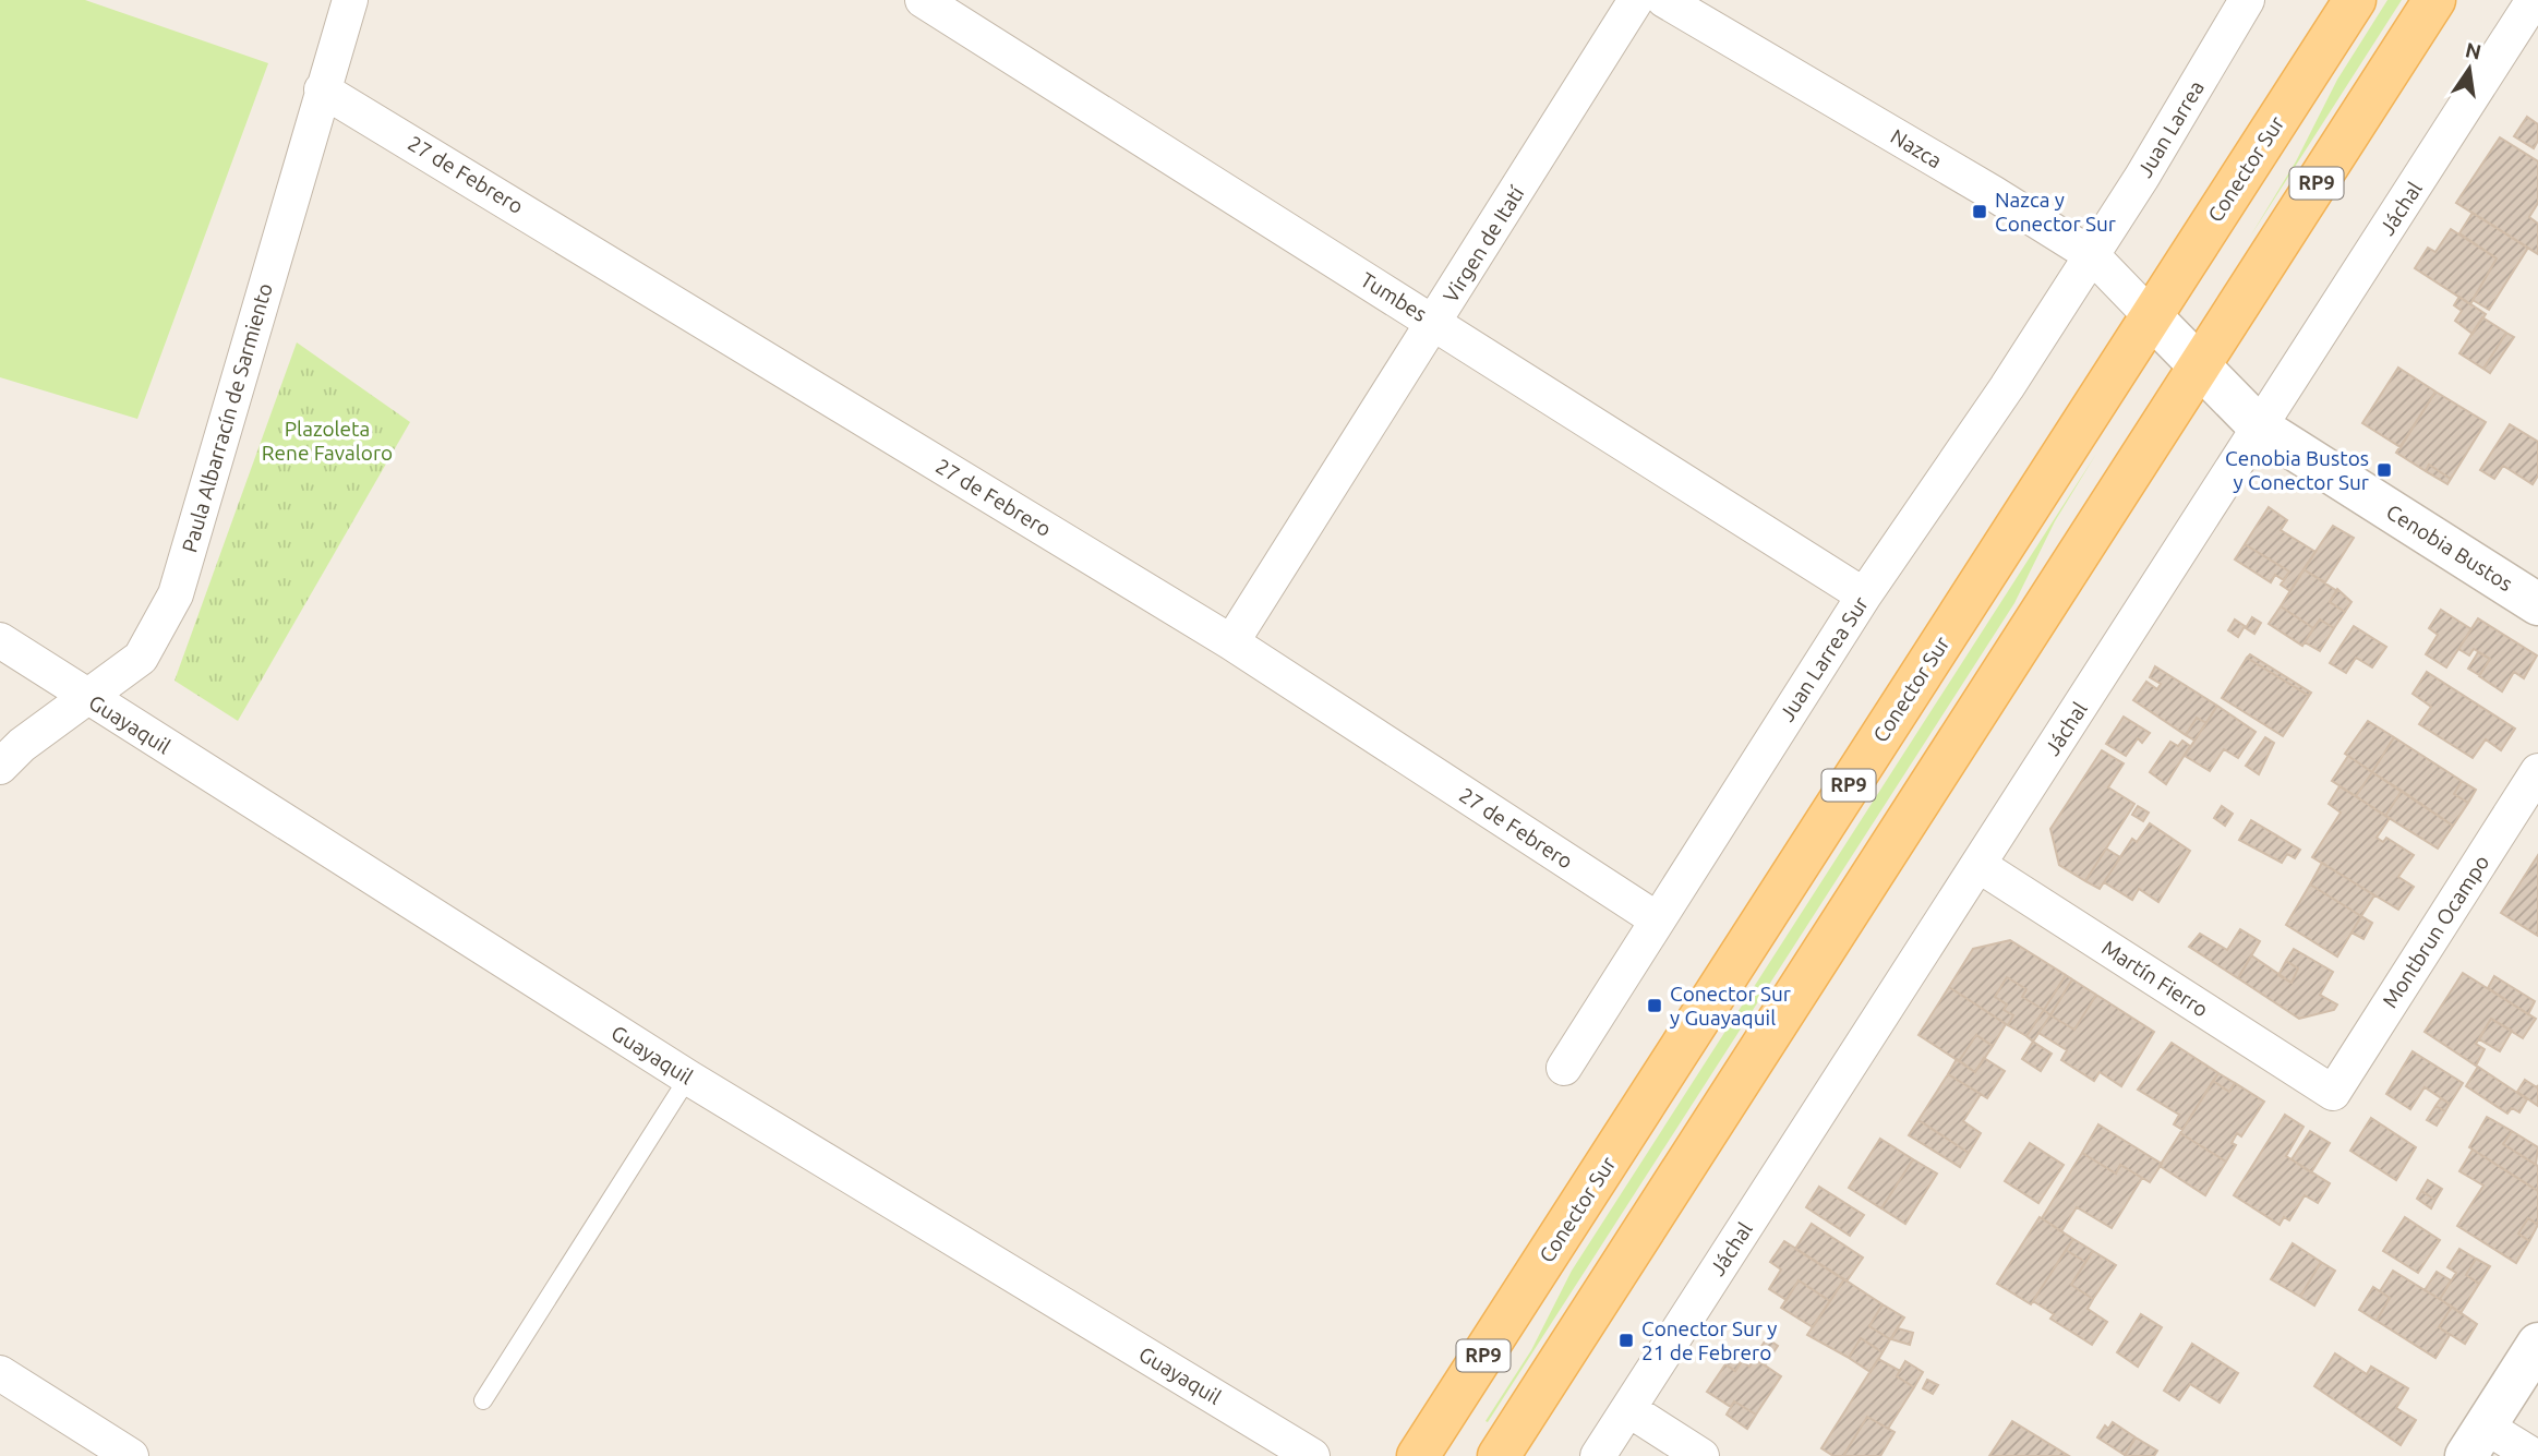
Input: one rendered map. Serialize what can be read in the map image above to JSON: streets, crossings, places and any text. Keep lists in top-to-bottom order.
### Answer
{
  "streets": {
    "main road": ["Conector Sur", "RP9"],
    "street": [
      "Juan Larrea",
      "Nazca",
      "27 de Febrero",
      "Jáchal",
      "Virgen de Itatí",
      "Tumbes",
      "Paula Albarracín de Sarmiento",
      "Cenobia Bustos",
      "Juan Larrea Sur",
      "Guayaquil",
      "Montbrun Ocampo",
      "Martín Fierro"
    ]
  },
  "crossings": [
    ["Juan Larrea", "Nazca"],
    ["Juan Larrea", "Juan Larrea Sur"],
    ["Nazca", "Conector Sur"],
    ["Nazca", "Cenobia Bustos"],
    ["Nazca", "Juan Larrea Sur"],
    ["Conector Sur", "Cenobia Bustos"],
    ["27 de Febrero", "Virgen de Itatí"],
    ["27 de Febrero", "Paula Albarracín de Sarmiento"],
    ["27 de Febrero", "Juan Larrea Sur"],
    ["RP9", "Cenobia Bustos"],
    ["Jáchal", "Cenobia Bustos"],
    ["Jáchal", "Martín Fierro"],
    ["Virgen de Itatí", "Tumbes"],
    ["Tumbes", "Juan Larrea Sur"],
    ["Paula Albarracín de Sarmiento", "Guayaquil"],
    ["Montbrun Ocampo", "Martín Fierro"]
  ],
  "parks": ["Plazoleta Rene Favaloro"],
  "places": {
    "transit": [
      "Nazca y Conector Sur",
      "Cenobia Bustos y Conector Sur",
      "Conector Sur y Guayaquil",
      "Conector Sur y 21 de Febrero"
    ]
  },
  "north": "top"
}
